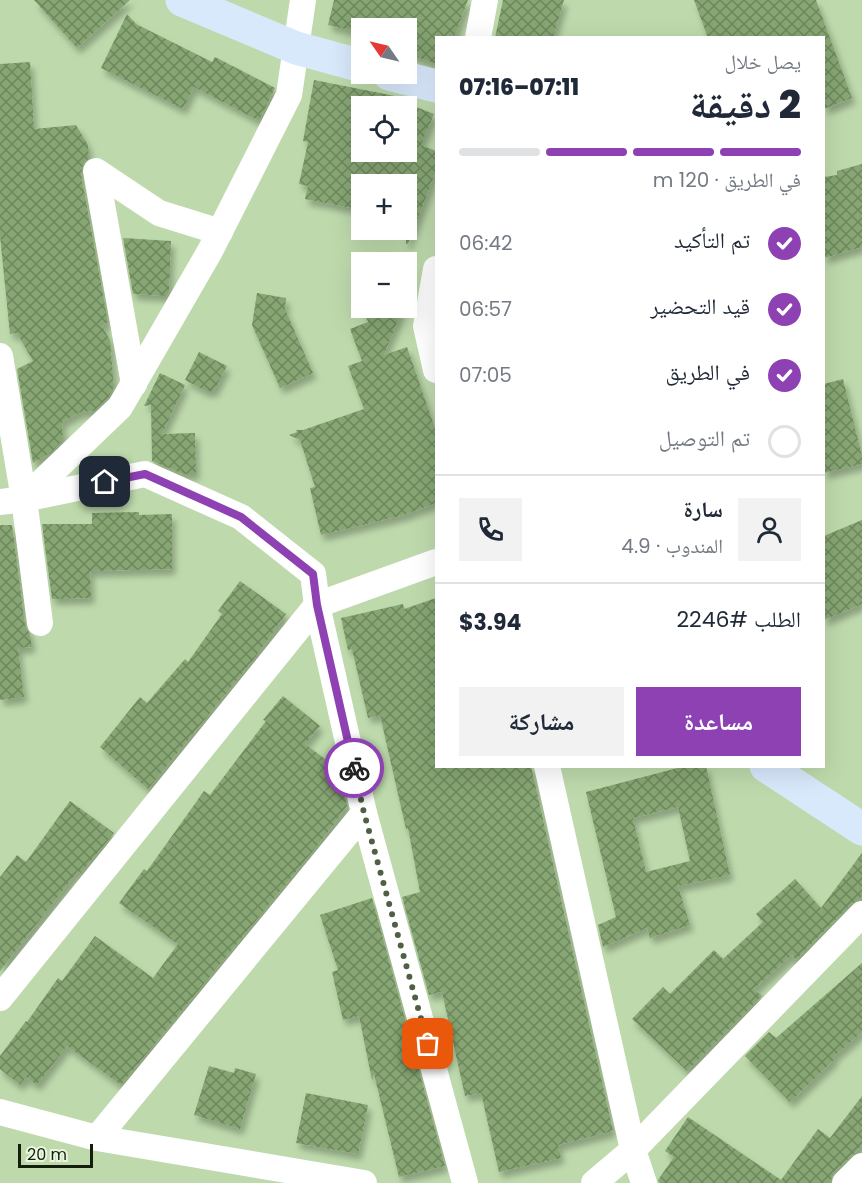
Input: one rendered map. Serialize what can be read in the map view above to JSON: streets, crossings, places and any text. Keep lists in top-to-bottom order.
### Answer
{
  "scale_bar": "20 m",
  "north": "top left",
  "page": {
    "map_buttons": ["+", "−"],
    "heading": ["2 دقيقة", "يصل خلال", "07:11–07:16"],
    "panel": [
      "سارة",
      "المندوب · 4.9",
      "الطلب #2246",
      "$3.94"
    ],
    "bar": "في الطريق · 120 m",
    "list": [
      ["تم التأكيد", "06:42"],
      ["قيد التحضير", "06:57"],
      ["في الطريق", "07:05"],
      "تم التوصيل"
    ],
    "buttons": ["مساعدة", "مشاركة"],
    "scale": "20 m"
  }
}
